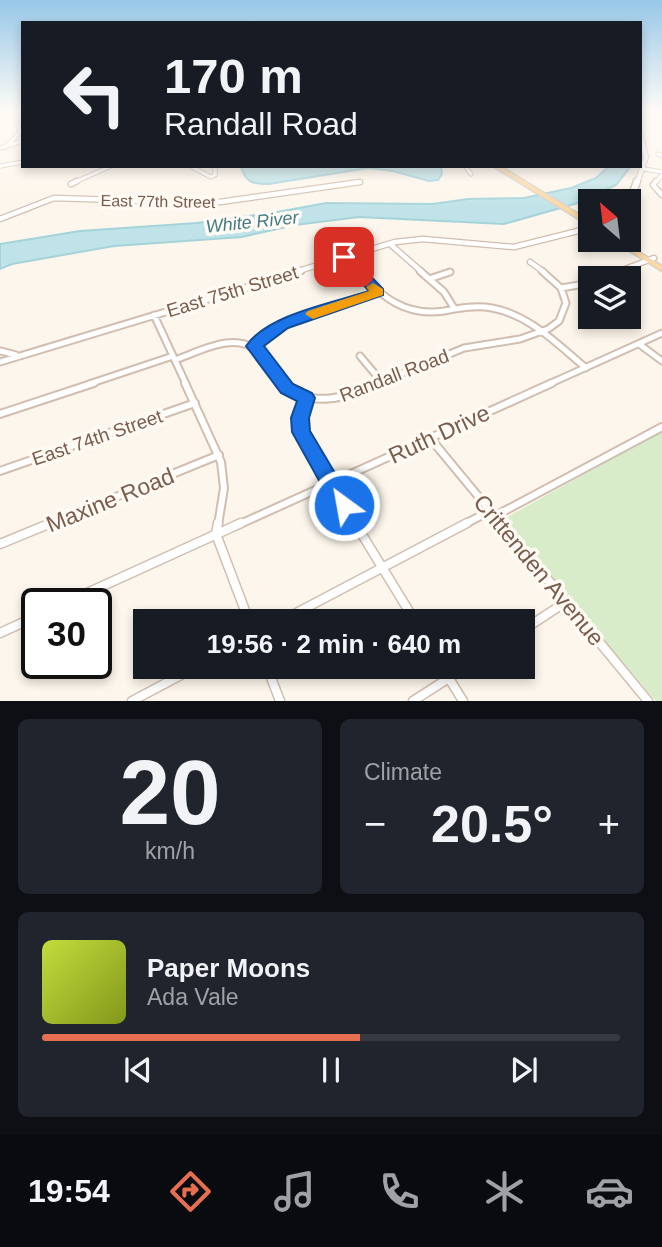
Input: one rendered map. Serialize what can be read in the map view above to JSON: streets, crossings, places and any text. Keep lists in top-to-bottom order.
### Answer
{
  "streets": {
    "street": [
      "East 77th Street",
      "East 75th Street",
      "Randall Road",
      "Ruth Drive",
      "East 74th Street",
      "Maxine Road",
      "Crittenden Avenue"
    ]
  },
  "crossings": [
    ["Ruth Drive", "Crittenden Avenue"]
  ],
  "water": ["White River"],
  "north": "top left",
  "page": {
    "turn": ["170 m", "Randall Road"],
    "limit": "30",
    "trip": "19:56 · 2 min · 640 m",
    "tile": [
      ["20", "km/h"],
      "Climate"
    ],
    "heat": ["−", "20.5°", "+"],
    "song": ["Paper Moons", "Ada Vale"],
    "tabs": "19:54"
  }
}
